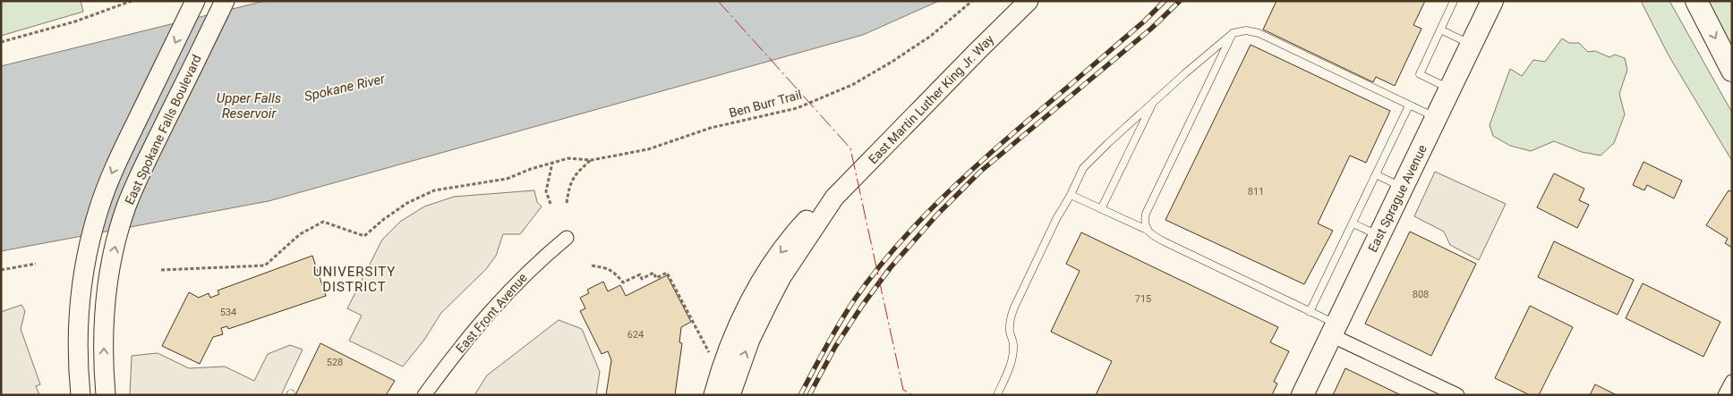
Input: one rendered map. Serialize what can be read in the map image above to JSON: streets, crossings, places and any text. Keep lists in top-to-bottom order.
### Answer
{
  "streets": {
    "main road": ["East Martin Luther King Jr. Way", "East Spokane Falls Boulevard", "East Sprague Avenue"],
    "street": ["East Front Avenue"],
    "path": ["Ben Burr Trail"]
  },
  "districts": ["UNIVERSITY DISTRICT"],
  "water": ["Spokane River", "Upper Falls Reservoir"],
  "house_numbers": [
    "811",
    "808",
    "715",
    "534",
    "624",
    "528"
  ]
}
